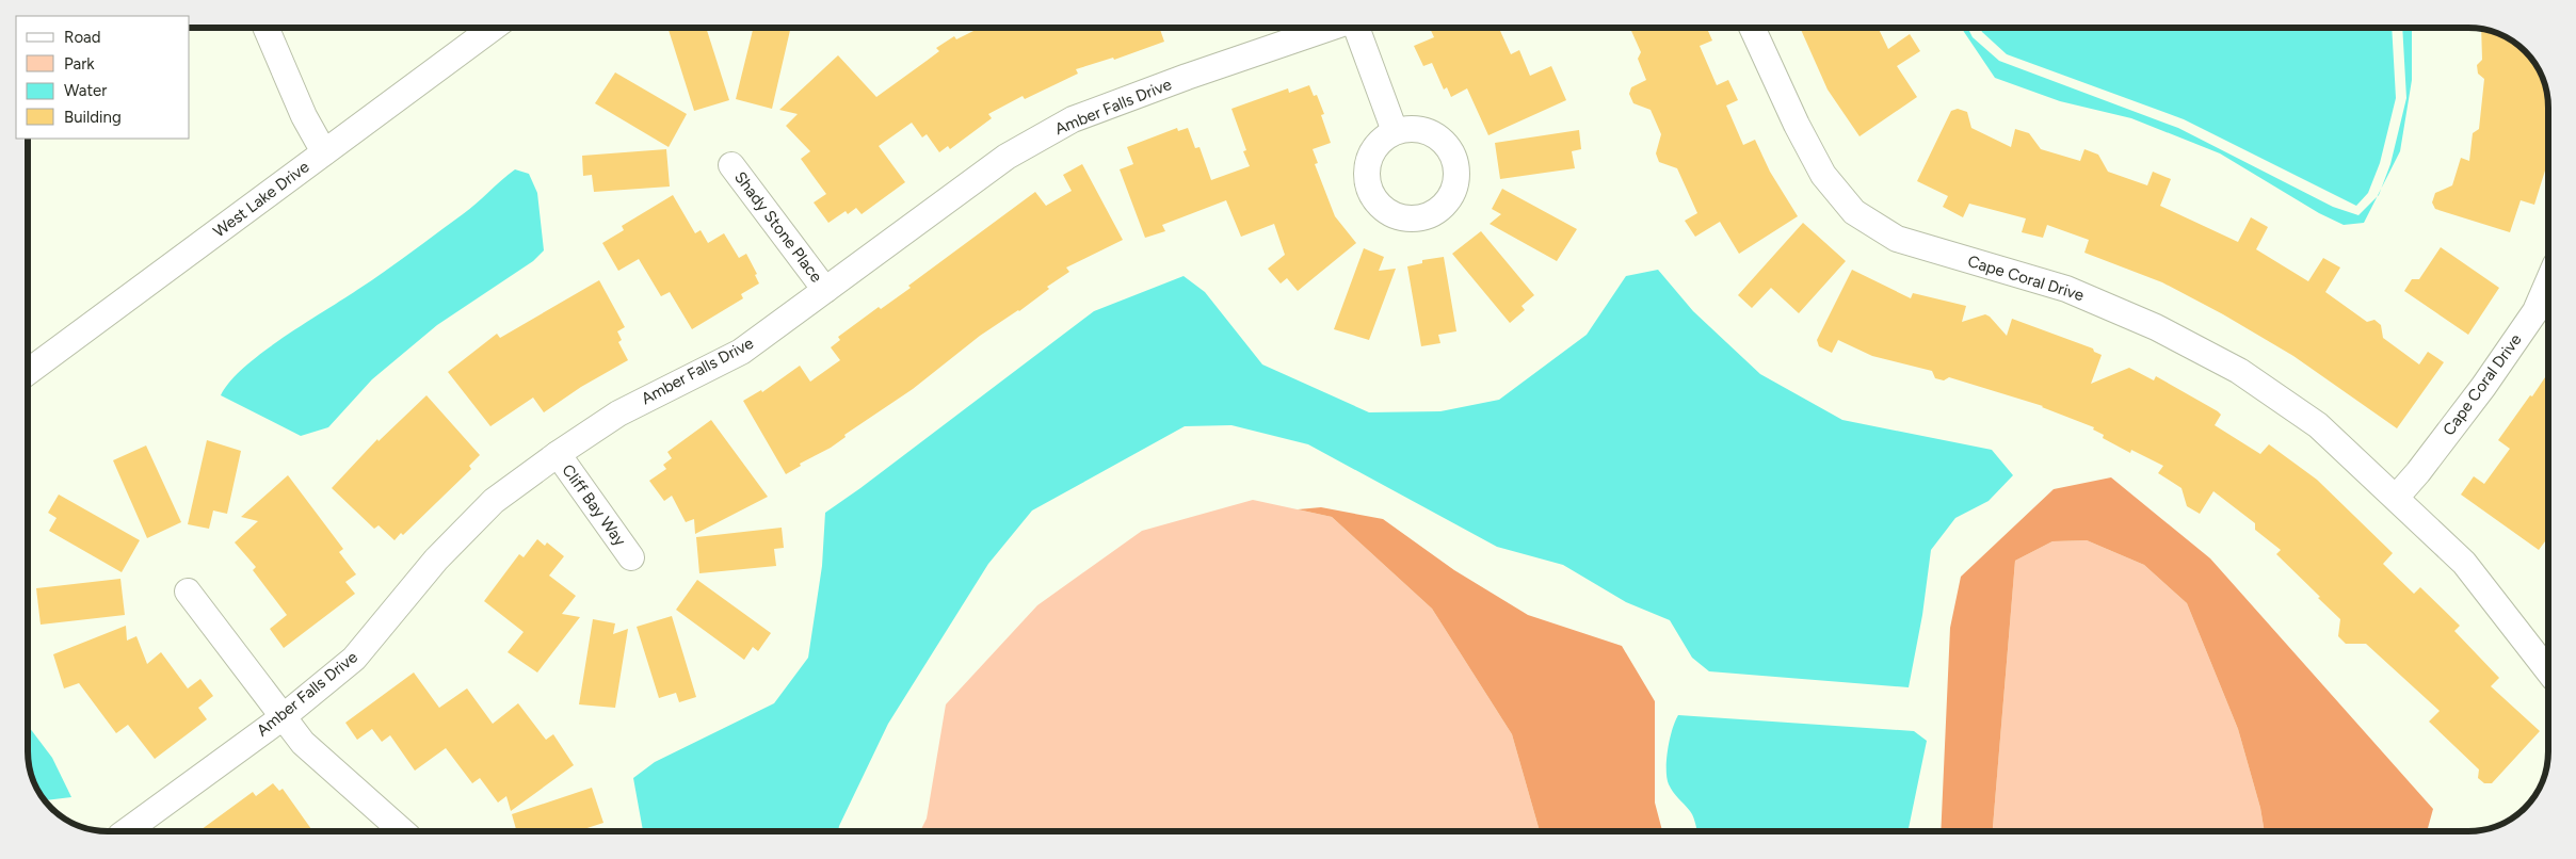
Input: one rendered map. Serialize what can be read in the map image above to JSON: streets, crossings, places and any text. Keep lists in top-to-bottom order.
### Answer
{
  "streets": {
    "street": [
      "Amber Falls Drive",
      "West Lake Drive",
      "Shady Stone Place",
      "Cape Coral Drive",
      "Cliff Bay Way"
    ]
  },
  "crossings": [
    ["Amber Falls Drive", "Shady Stone Place"],
    ["Amber Falls Drive", "Cliff Bay Way"]
  ],
  "legend": [
    "Road",
    "Park",
    "Water",
    "Building"
  ]
}
